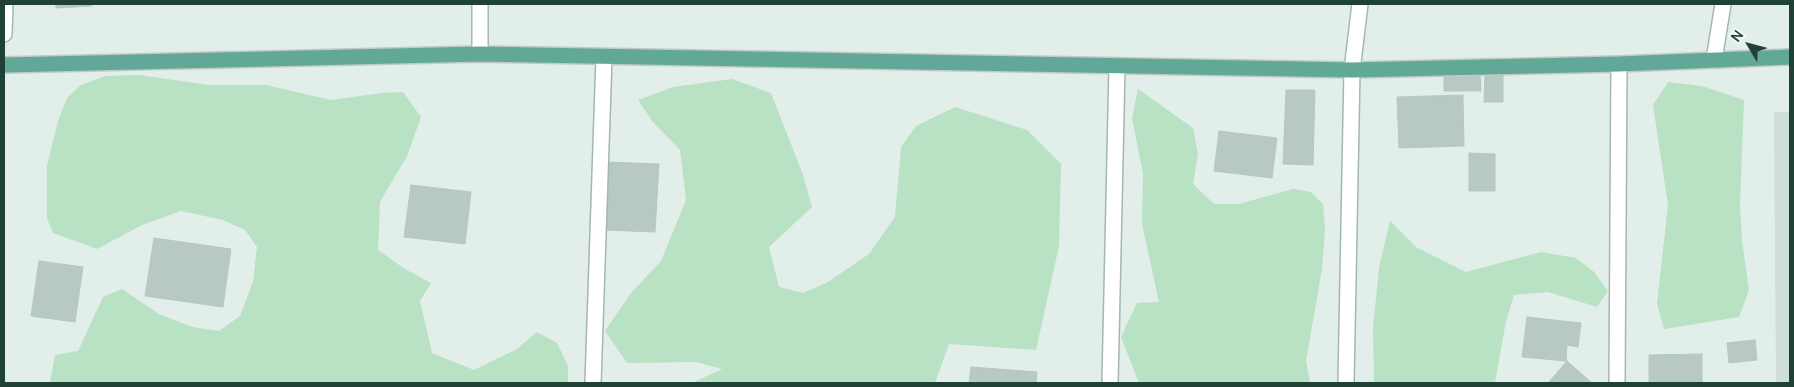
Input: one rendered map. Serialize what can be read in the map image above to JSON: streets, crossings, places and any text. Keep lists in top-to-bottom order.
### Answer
{
  "north": "top left"
}
